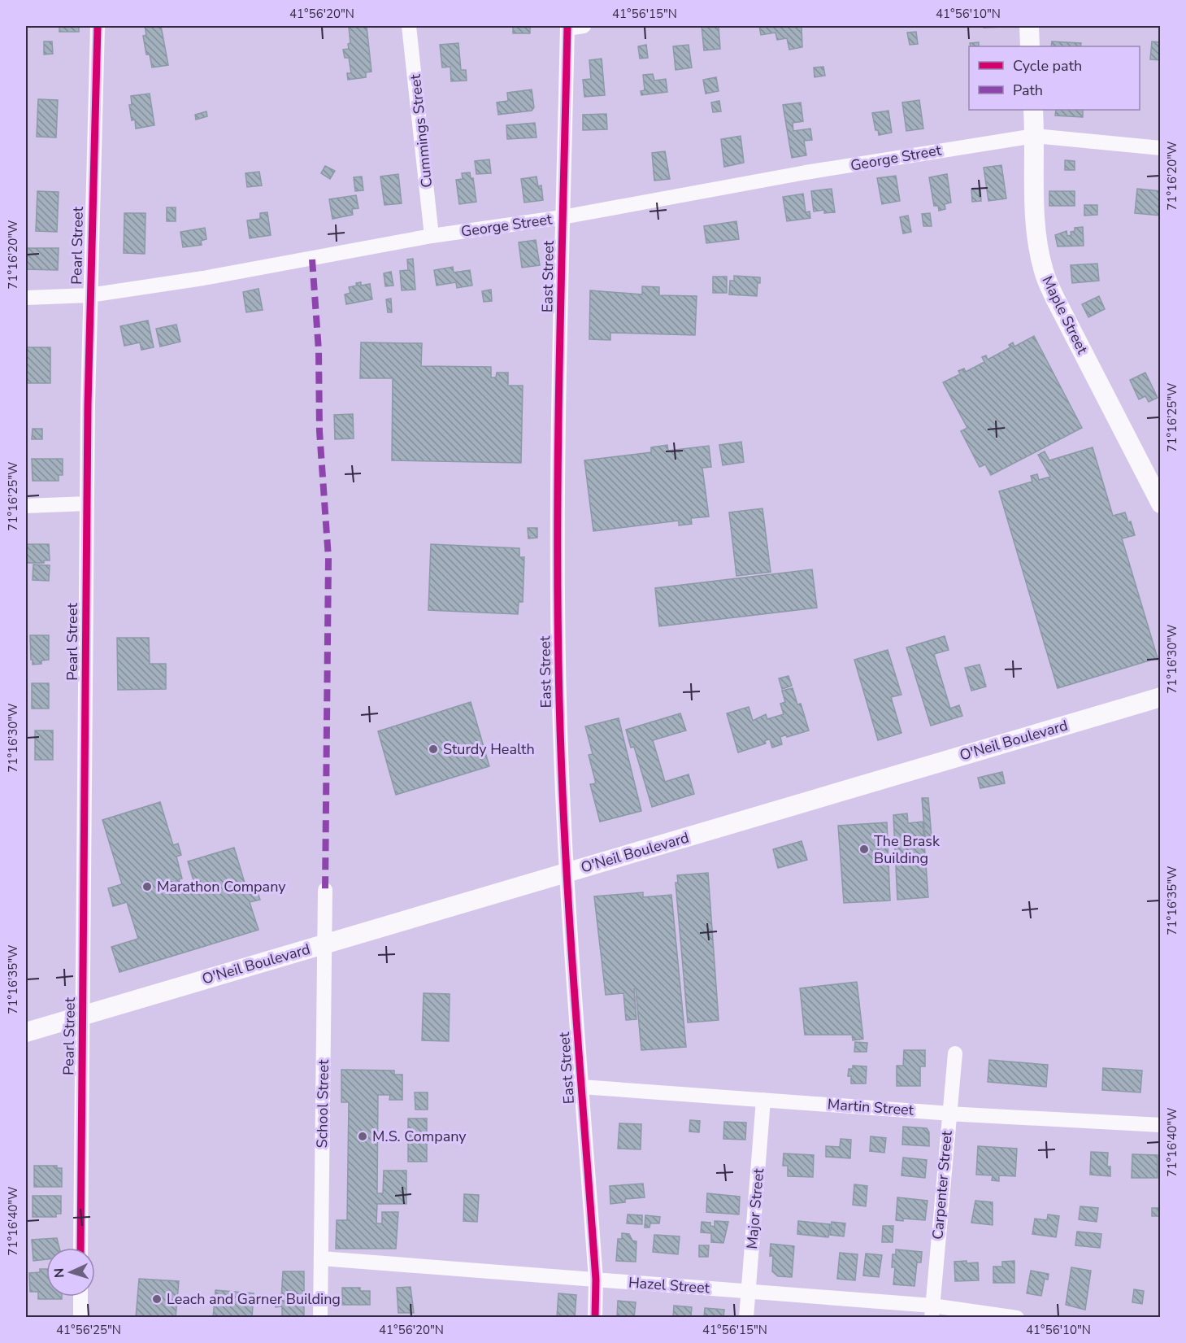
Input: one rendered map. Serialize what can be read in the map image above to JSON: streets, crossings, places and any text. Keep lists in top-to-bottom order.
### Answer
{
  "streets": {
    "main road": ["Maple Street", "O'Neil Boulevard"],
    "street": [
      "Cummings Street",
      "George Street",
      "Pearl Street",
      "East Street",
      "School Street",
      "Martin Street",
      "Carpenter Street",
      "Major Street",
      "Hazel Street"
    ]
  },
  "crossings": [
    ["Cummings Street", "George Street"],
    ["George Street", "Pearl Street"],
    ["George Street", "East Street"],
    ["George Street", "Maple Street"],
    ["Pearl Street", "O'Neil Boulevard"],
    ["East Street", "O'Neil Boulevard"],
    ["East Street", "Martin Street"],
    ["East Street", "Hazel Street"],
    ["O'Neil Boulevard", "School Street"],
    ["School Street", "Hazel Street"],
    ["Martin Street", "Carpenter Street"],
    ["Martin Street", "Major Street"],
    ["Carpenter Street", "Hazel Street"],
    ["Major Street", "Hazel Street"]
  ],
  "places": [
    "Sturdy Health",
    "The Brask Building",
    "Marathon Company",
    "M.S. Company",
    "Leach and Garner Building"
  ],
  "legend": ["Cycle path", "Path"],
  "north": "left",
  "coordinates": [
    "41°56'20\"N",
    "41°56'15\"N",
    "41°56'10\"N",
    "71°16'20\"W",
    "71°16'25\"W",
    "71°16'30\"W",
    "71°16'35\"W",
    "71°16'40\"W",
    "41°56'25\"N"
  ]
}
